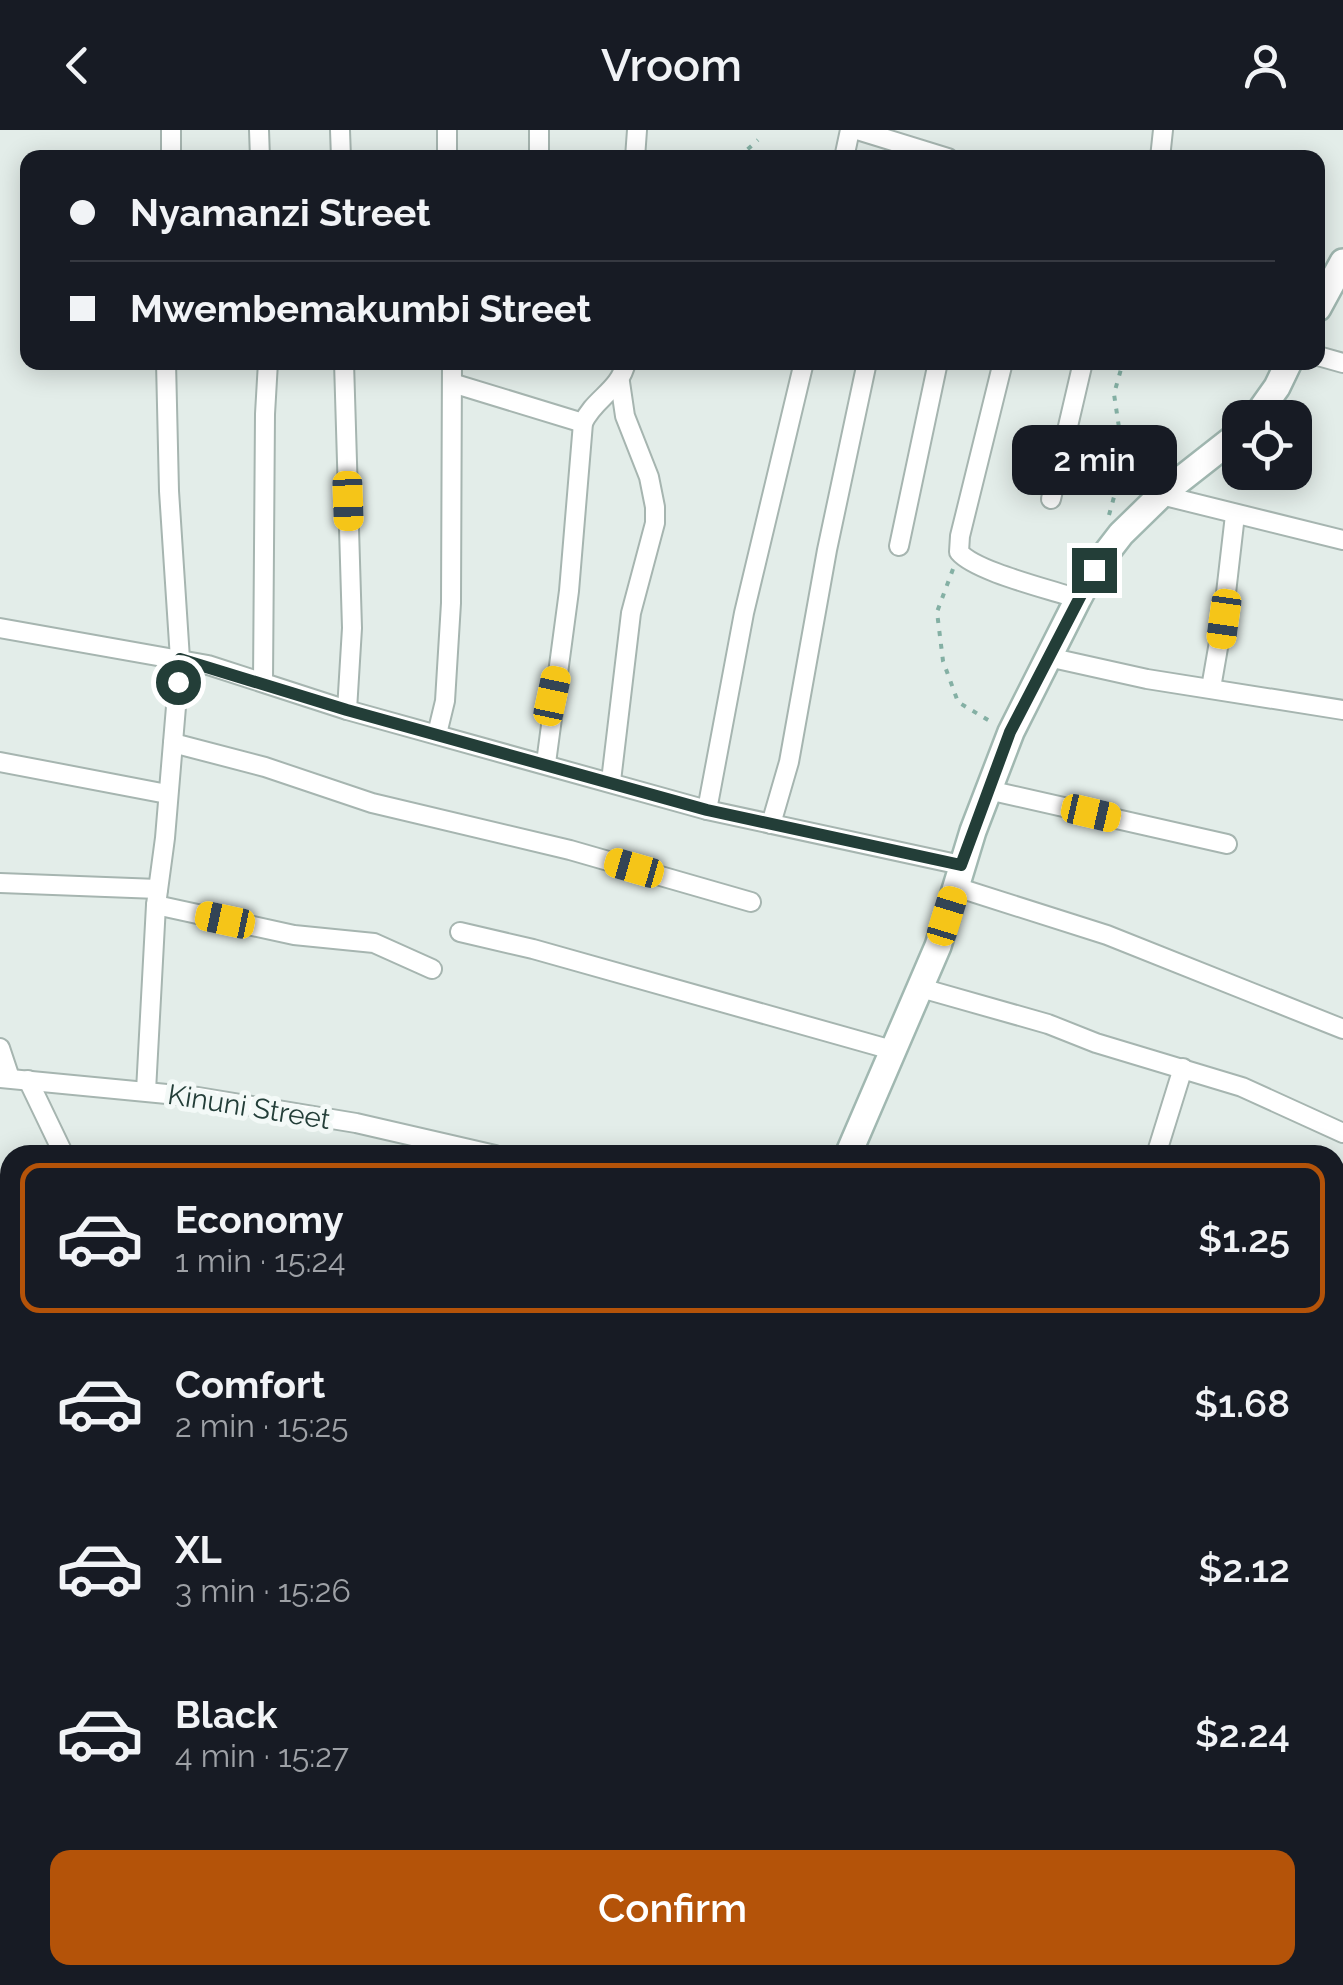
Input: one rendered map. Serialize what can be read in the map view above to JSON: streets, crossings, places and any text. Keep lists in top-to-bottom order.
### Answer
{
  "streets": {
    "street": ["Kinuni Street"]
  },
  "page": {
    "header": "Vroom",
    "banner": ["Nyamanzi Street", "Mwembemakumbi Street"],
    "bubble": "2 min",
    "list": [
      {
        "name": "Economy",
        "note": "1 min · 15:24",
        "value": "$1.25"
      },
      {
        "name": "Comfort",
        "note": "2 min · 15:25",
        "value": "$1.68"
      },
      {
        "name": "XL",
        "note": "3 min · 15:26",
        "value": "$2.12"
      },
      {
        "name": "Black",
        "note": "4 min · 15:27",
        "value": "$2.24"
      }
    ],
    "buttons": "Confirm"
  }
}
